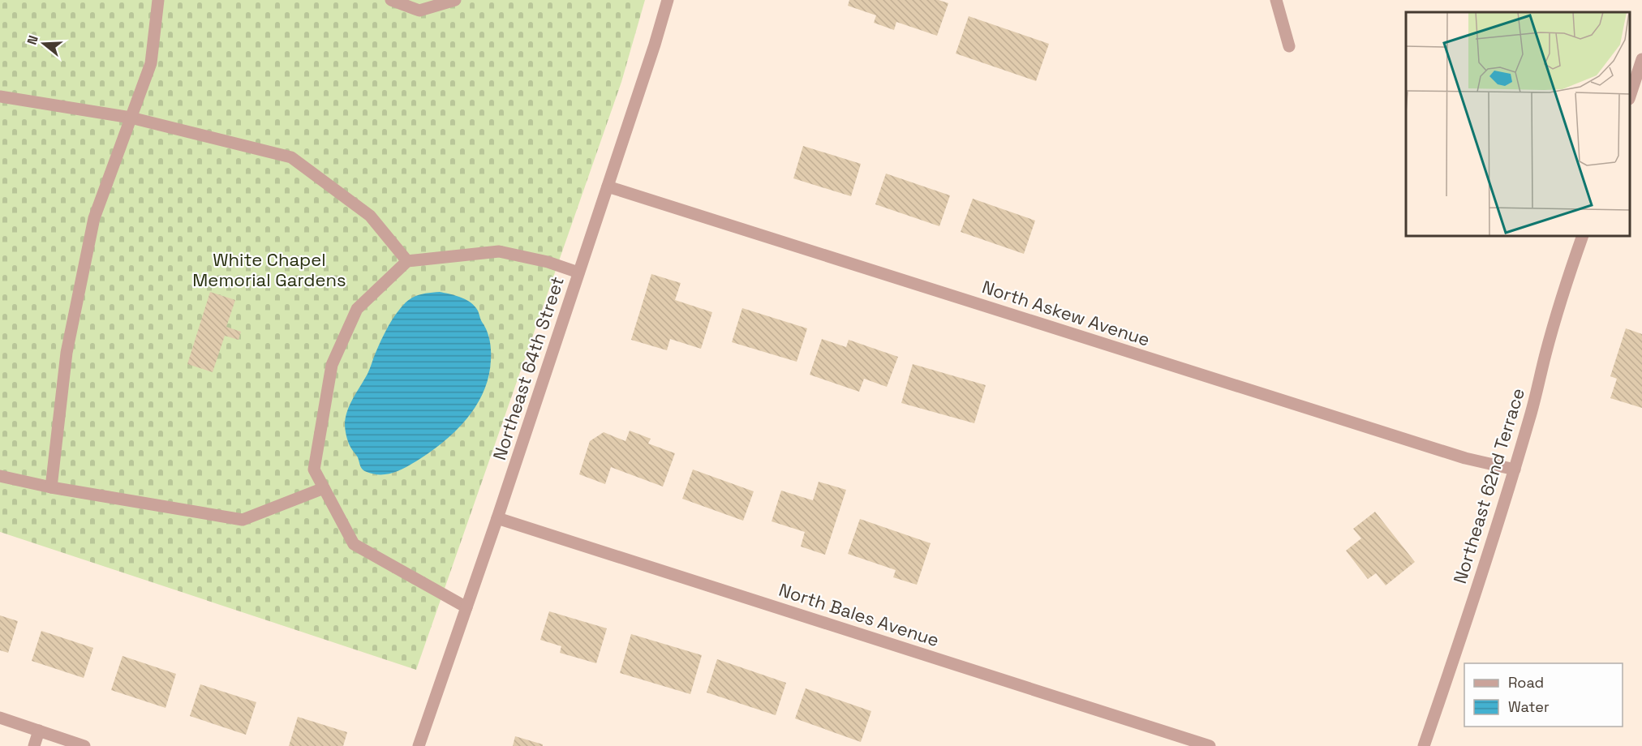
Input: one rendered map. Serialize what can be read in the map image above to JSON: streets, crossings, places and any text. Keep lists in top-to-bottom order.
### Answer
{
  "streets": {
    "street": [
      "North Askew Avenue",
      "Northeast 64th Street",
      "Northeast 62nd Terrace",
      "North Bales Avenue"
    ]
  },
  "crossings": [
    ["North Askew Avenue", "Northeast 64th Street"],
    ["North Askew Avenue", "Northeast 62nd Terrace"],
    ["Northeast 64th Street", "North Bales Avenue"]
  ],
  "parks": ["White Chapel Memorial Gardens"],
  "legend": ["Road", "Water"],
  "north": "left"
}
